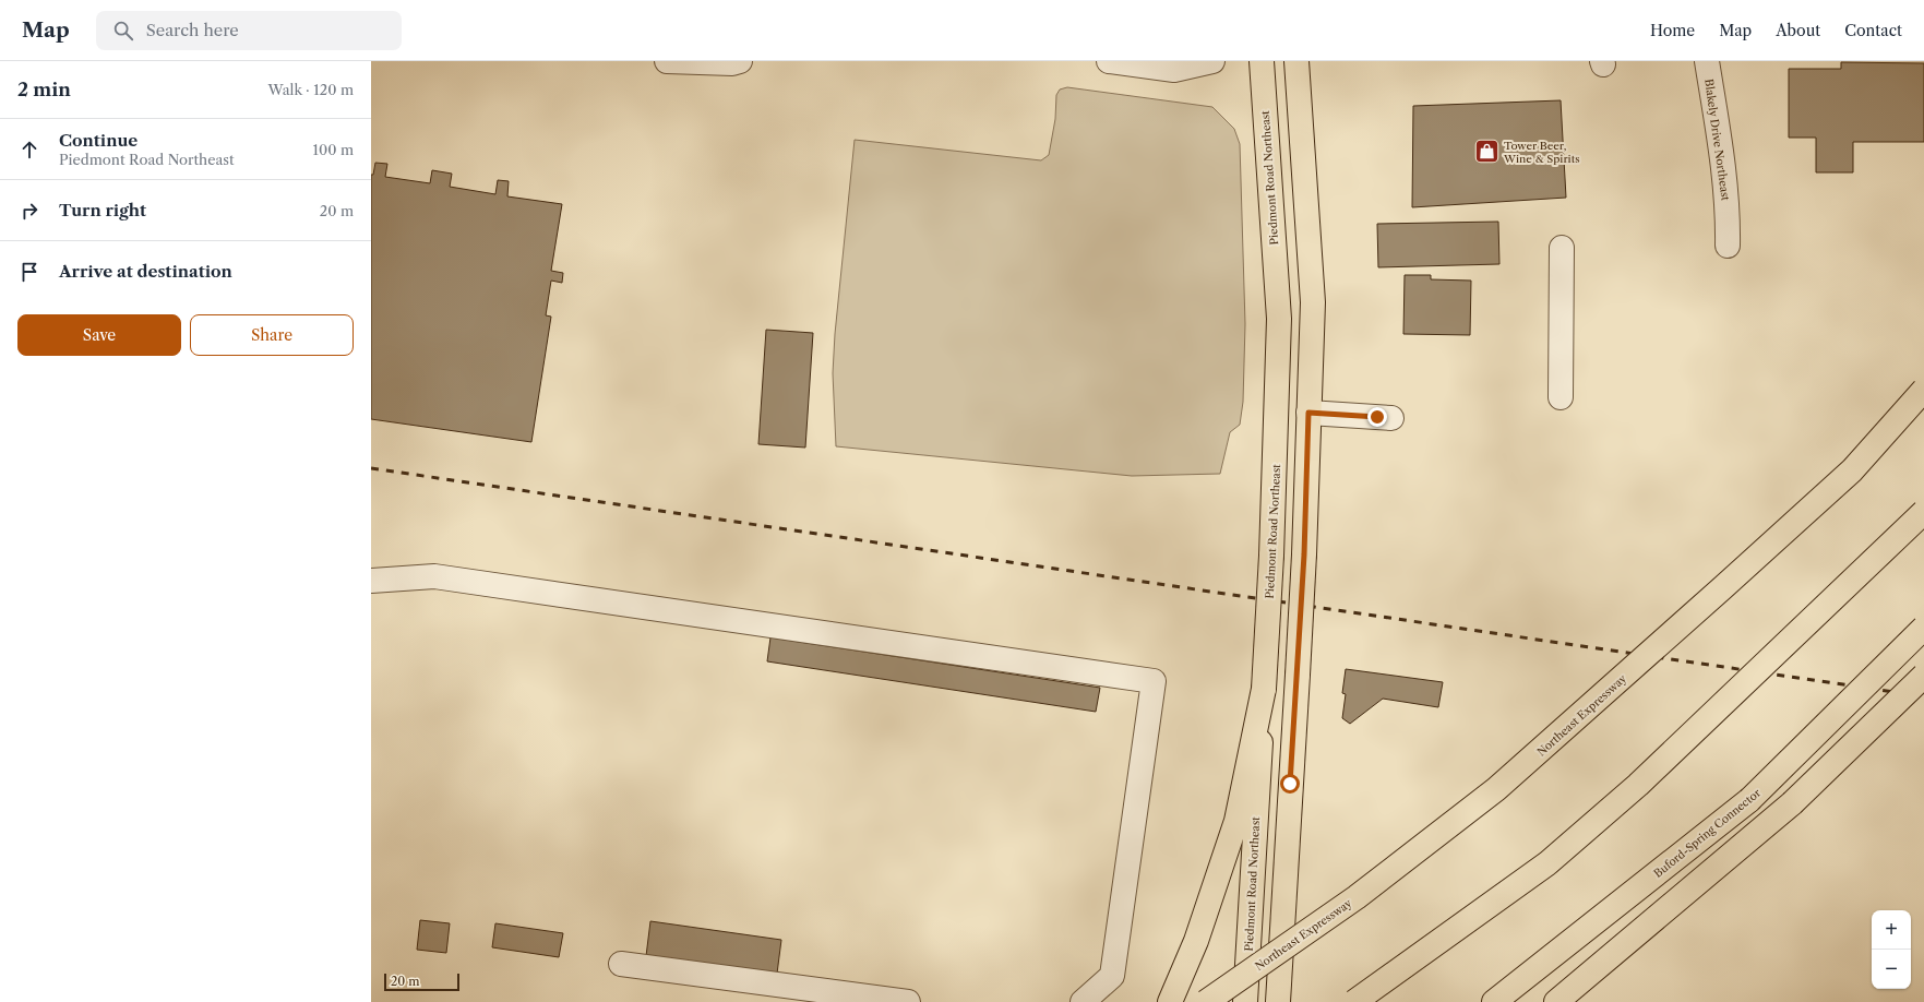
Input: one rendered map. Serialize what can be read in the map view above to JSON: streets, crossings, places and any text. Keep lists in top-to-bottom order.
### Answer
{
  "streets": {
    "main road": ["Piedmont Road Northeast", "Northeast Expressway", "Buford-Spring Connector"],
    "street": ["Blakely Drive Northeast"]
  },
  "places": {
    "shop": ["Tower Beer, Wine & Spirits"]
  },
  "scale_bar": "20 m",
  "page": {
    "header": "Map",
    "search": "Search here",
    "nav": [
      "Home",
      "Map",
      "About",
      "Contact"
    ],
    "heading": ["2 min", "Walk · 120 m"],
    "list": [
      ["Continue", "Piedmont Road Northeast", "100 m"],
      ["Turn right", "20 m"],
      "Arrive at destination"
    ],
    "buttons": ["Save", "Share"],
    "map_buttons": ["+", "−"],
    "scale": "20 m"
  }
}
